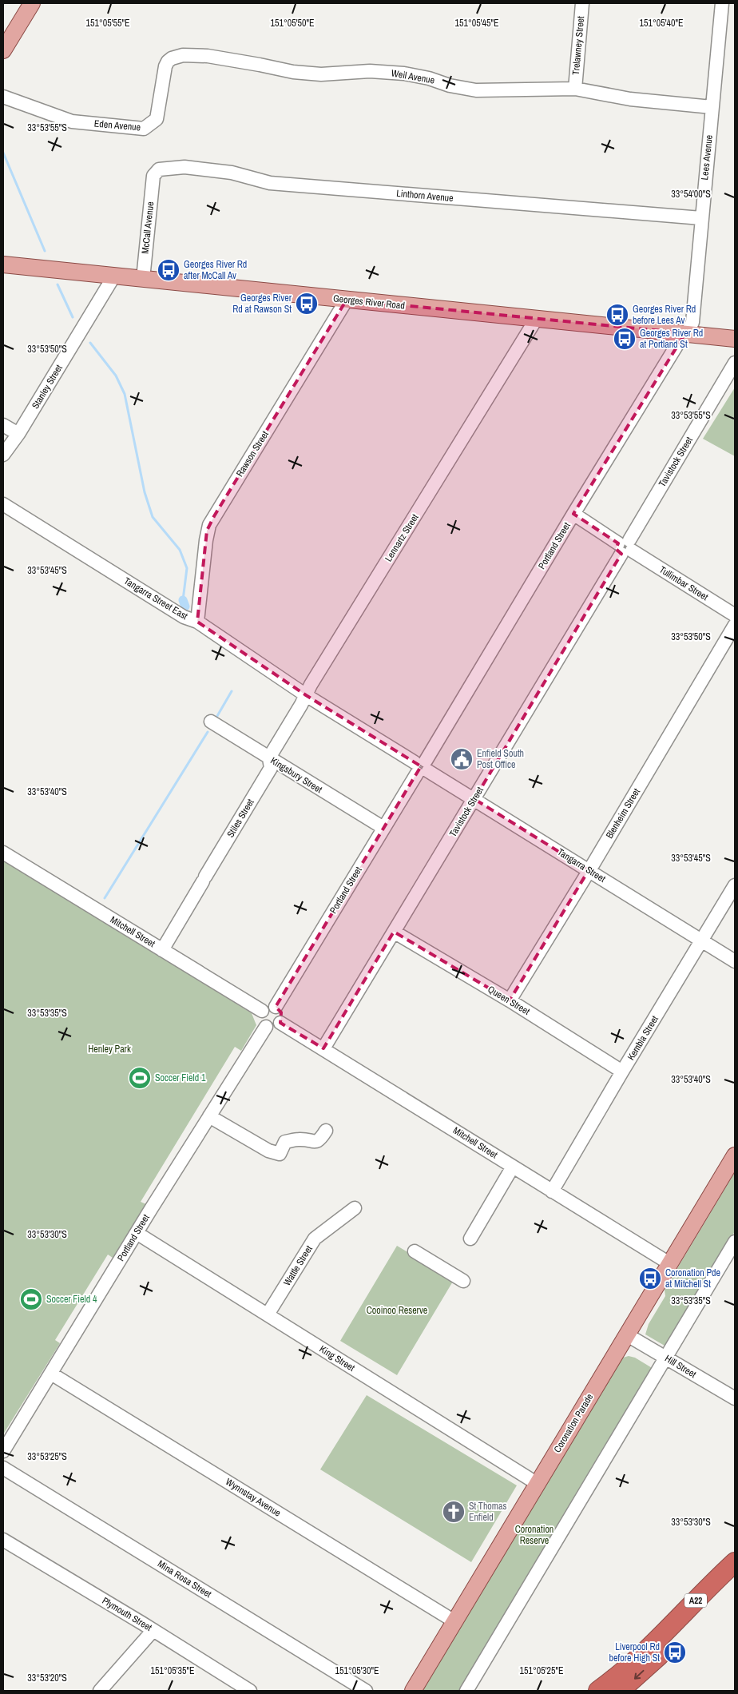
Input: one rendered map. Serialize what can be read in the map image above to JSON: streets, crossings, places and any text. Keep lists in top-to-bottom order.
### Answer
{
  "streets": {
    "highway": ["A22"],
    "main road": ["Georges River Road", "Coronation Parade"],
    "street": [
      "Trelawney Street",
      "Weil Avenue",
      "Eden Avenue",
      "Lees Avenue",
      "Linthorn Avenue",
      "McCall Avenue",
      "Stanley Street",
      "Rawson Street",
      "Tavistock Street",
      "Lennartz Street",
      "Portland Street",
      "Tullimbar Street",
      "Tangarra Street East",
      "Kingsbury Street",
      "Blenheim Street",
      "Stiles Street",
      "Tangarra Street",
      "Mitchell Street",
      "Queen Street",
      "Kembla Street",
      "Wattle Street",
      "King Street",
      "Hill Street",
      "Wynnstay Avenue",
      "Mina Rosa Street",
      "Plymouth Street"
    ]
  },
  "crossings": [
    ["Trelawney Street", "Weil Avenue"],
    ["Weil Avenue", "Eden Avenue"],
    ["Weil Avenue", "Lees Avenue"],
    ["Lees Avenue", "Linthorn Avenue"],
    ["Lees Avenue", "Georges River Road"],
    ["Lees Avenue", "Portland Street"],
    ["Linthorn Avenue", "McCall Avenue"],
    ["McCall Avenue", "Georges River Road"],
    ["Georges River Road", "Stanley Street"],
    ["Georges River Road", "Rawson Street"],
    ["Georges River Road", "Lennartz Street"],
    ["Georges River Road", "Portland Street"],
    ["Rawson Street", "Tangarra Street East"],
    ["Tavistock Street", "Tullimbar Street"],
    ["Tavistock Street", "Tangarra Street"],
    ["Tavistock Street", "Mitchell Street"],
    ["Tavistock Street", "Queen Street"],
    ["Lennartz Street", "Tangarra Street East"],
    ["Lennartz Street", "Kingsbury Street"],
    ["Lennartz Street", "Stiles Street"],
    ["Lennartz Street", "Tangarra Street"],
    ["Portland Street", "Tullimbar Street"],
    ["Portland Street", "Kingsbury Street"],
    ["Portland Street", "Tangarra Street"],
    ["Portland Street", "Mitchell Street"],
    ["Portland Street", "King Street"],
    ["Portland Street", "Wynnstay Avenue"],
    ["Tangarra Street East", "Tangarra Street"],
    ["Kingsbury Street", "Stiles Street"],
    ["Blenheim Street", "Tangarra Street"],
    ["Blenheim Street", "Queen Street"],
    ["Stiles Street", "Mitchell Street"],
    ["Tangarra Street", "Kembla Street"],
    ["Mitchell Street", "Kembla Street"],
    ["Mitchell Street", "Coronation Parade"],
    ["Queen Street", "Kembla Street"],
    ["Wattle Street", "King Street"],
    ["King Street", "Coronation Parade"],
    ["Hill Street", "Coronation Parade"],
    ["Coronation Parade", "Wynnstay Avenue"]
  ],
  "parks": ["Henley Park", "Cooinoo Reserve", "Coronation Reserve"],
  "places": {
    "bus stop": [
      "Georges River Rd after McCall Av",
      "Georges River Rd at Rawson St",
      "Georges River Rd before Lees Av",
      "Georges River Rd at Portland St",
      "Coronation Pde at Mitchell St",
      "Liverpool Rd before High St"
    ],
    "public building": ["Enfield South Post Office"],
    "sports": ["Soccer Field 1", "Soccer Field 4"],
    "church": ["St Thomas Enfield"]
  },
  "coordinates": [
    "151°05'50\"E",
    "151°05'55\"E",
    "151°05'45\"E",
    "151°05'40\"E",
    "33°53'55\"S",
    "33°54'00\"S",
    "33°53'50\"S",
    "33°53'45\"S",
    "33°53'40\"S",
    "33°53'35\"S",
    "33°53'30\"S",
    "33°53'25\"S",
    "151°05'35\"E",
    "151°05'30\"E",
    "151°05'25\"E",
    "33°53'20\"S"
  ]
}
